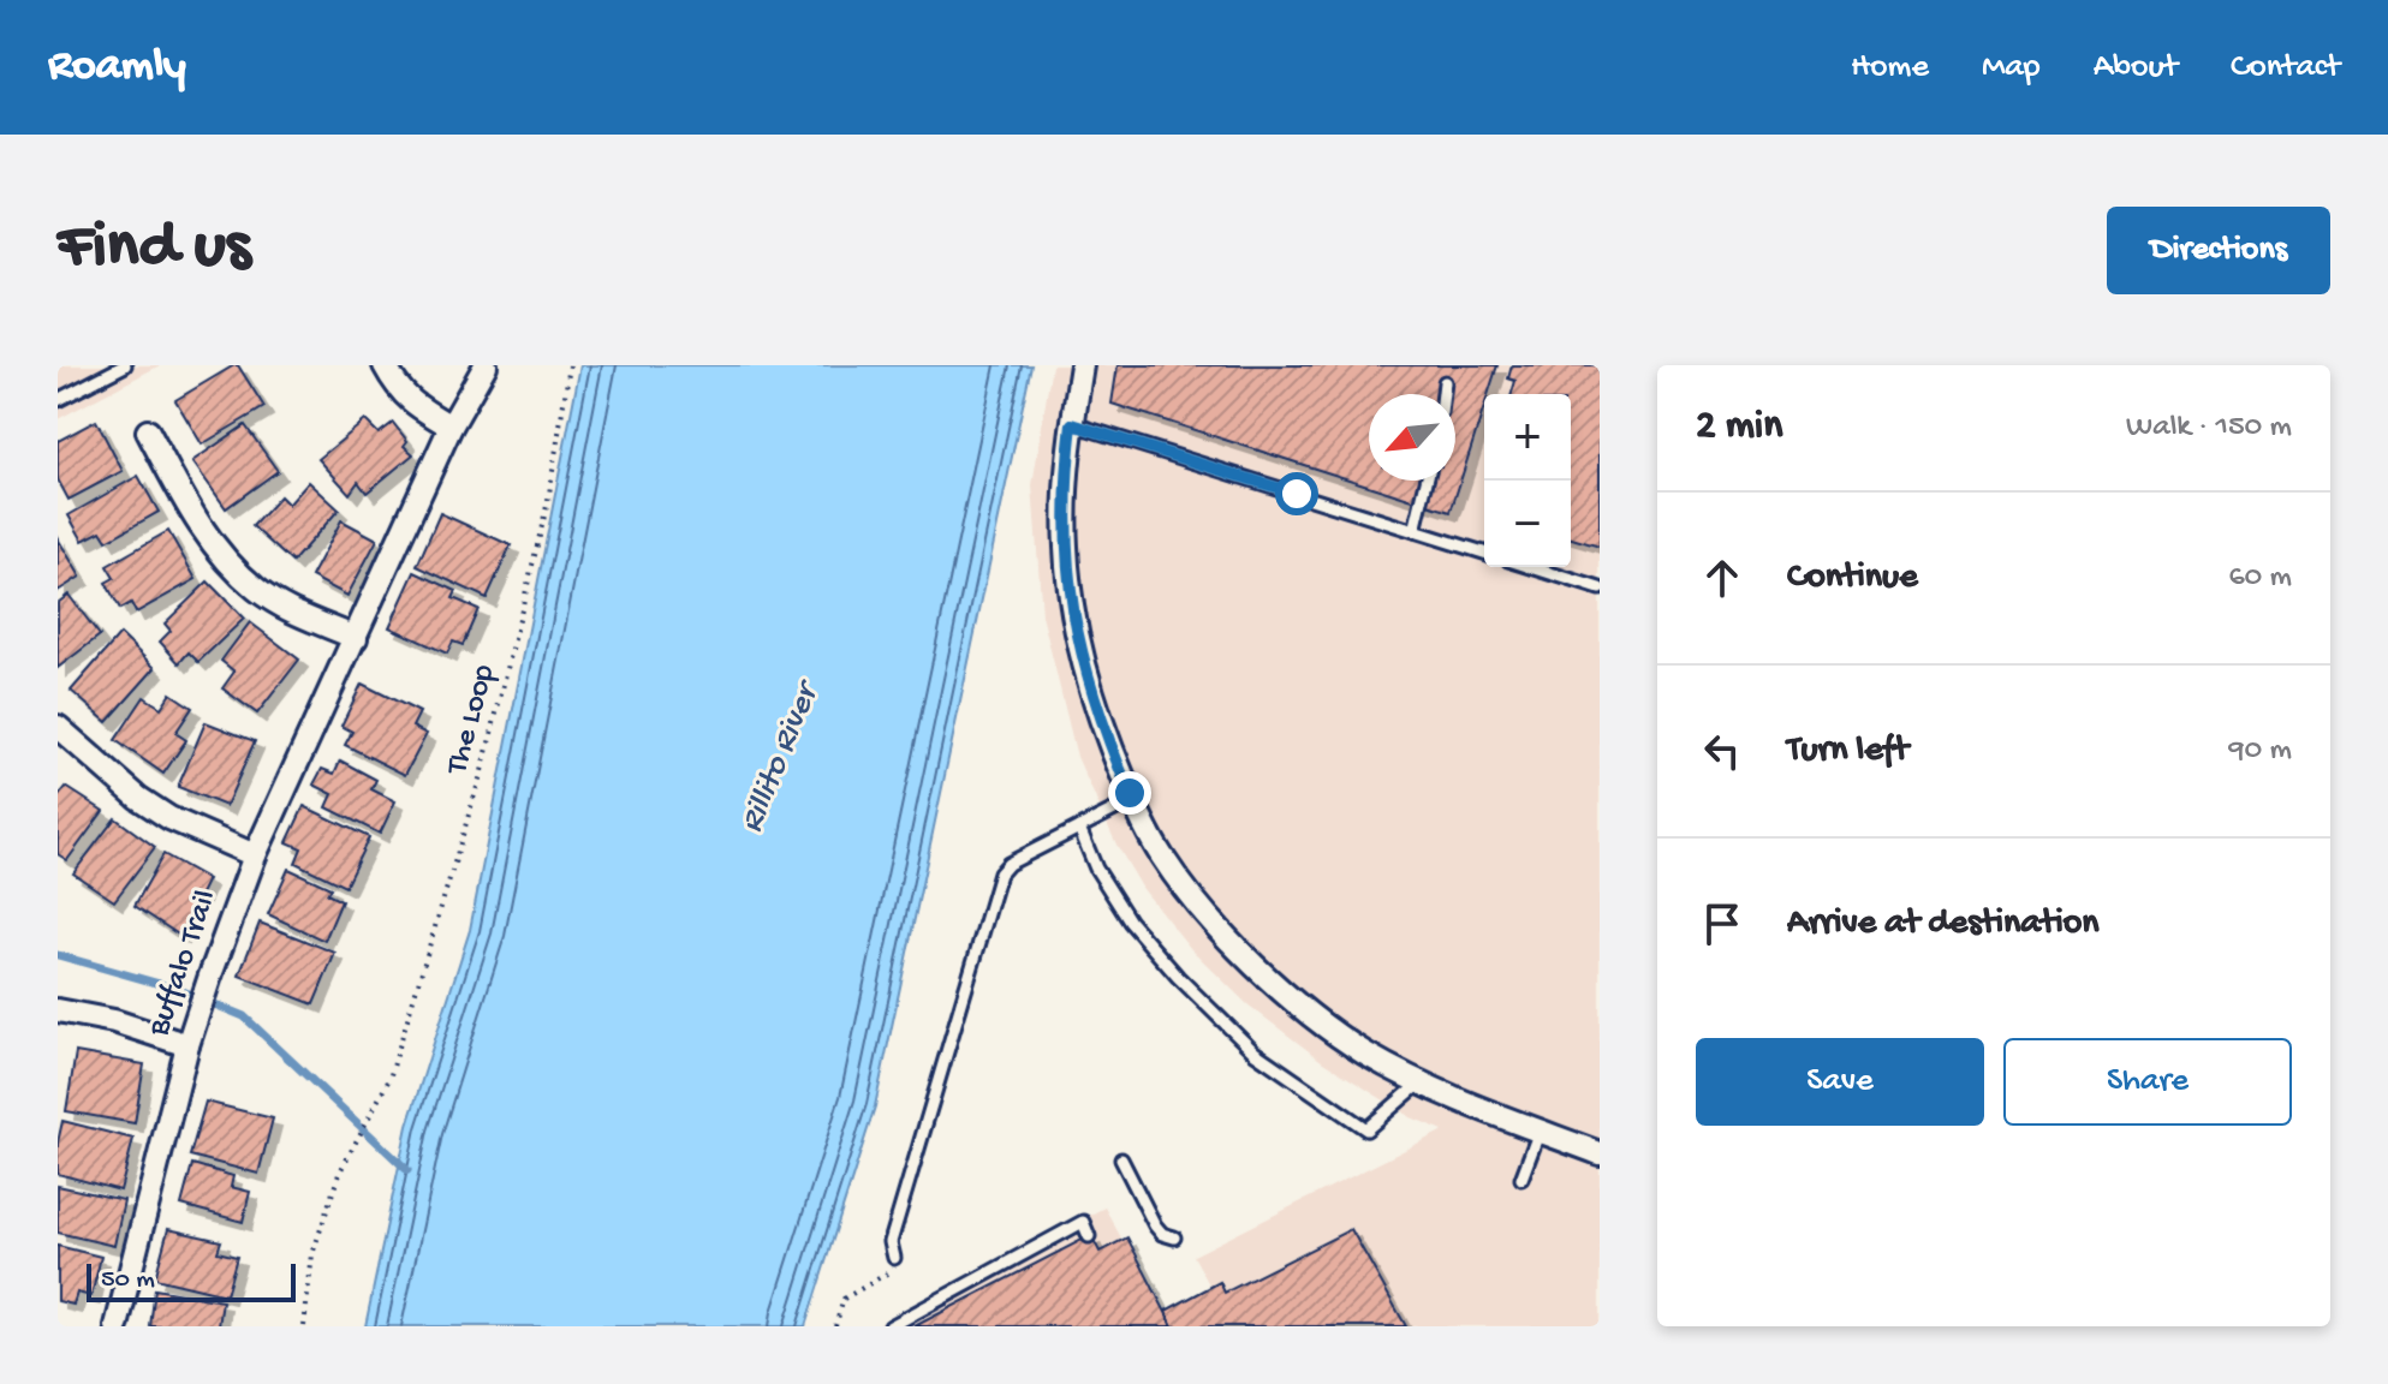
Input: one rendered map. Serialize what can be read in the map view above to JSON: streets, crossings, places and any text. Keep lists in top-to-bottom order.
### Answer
{
  "streets": {
    "street": ["Buffalo Trail"],
    "path": ["The Loop"]
  },
  "water": ["Rillito River"],
  "scale_bar": "50 m",
  "north": "bottom left",
  "page": {
    "header": "Roamly",
    "nav": [
      "Home",
      "Map",
      "About",
      "Contact"
    ],
    "buttons": [
      "Directions",
      ["Save", "Share"]
    ],
    "title": "Find us",
    "heading": ["2 min", "Walk · 150 m"],
    "map_buttons": ["+", "−"],
    "list": [
      ["Continue", "60 m"],
      ["Turn left", "90 m"],
      "Arrive at destination"
    ],
    "scale": "50 m"
  }
}
